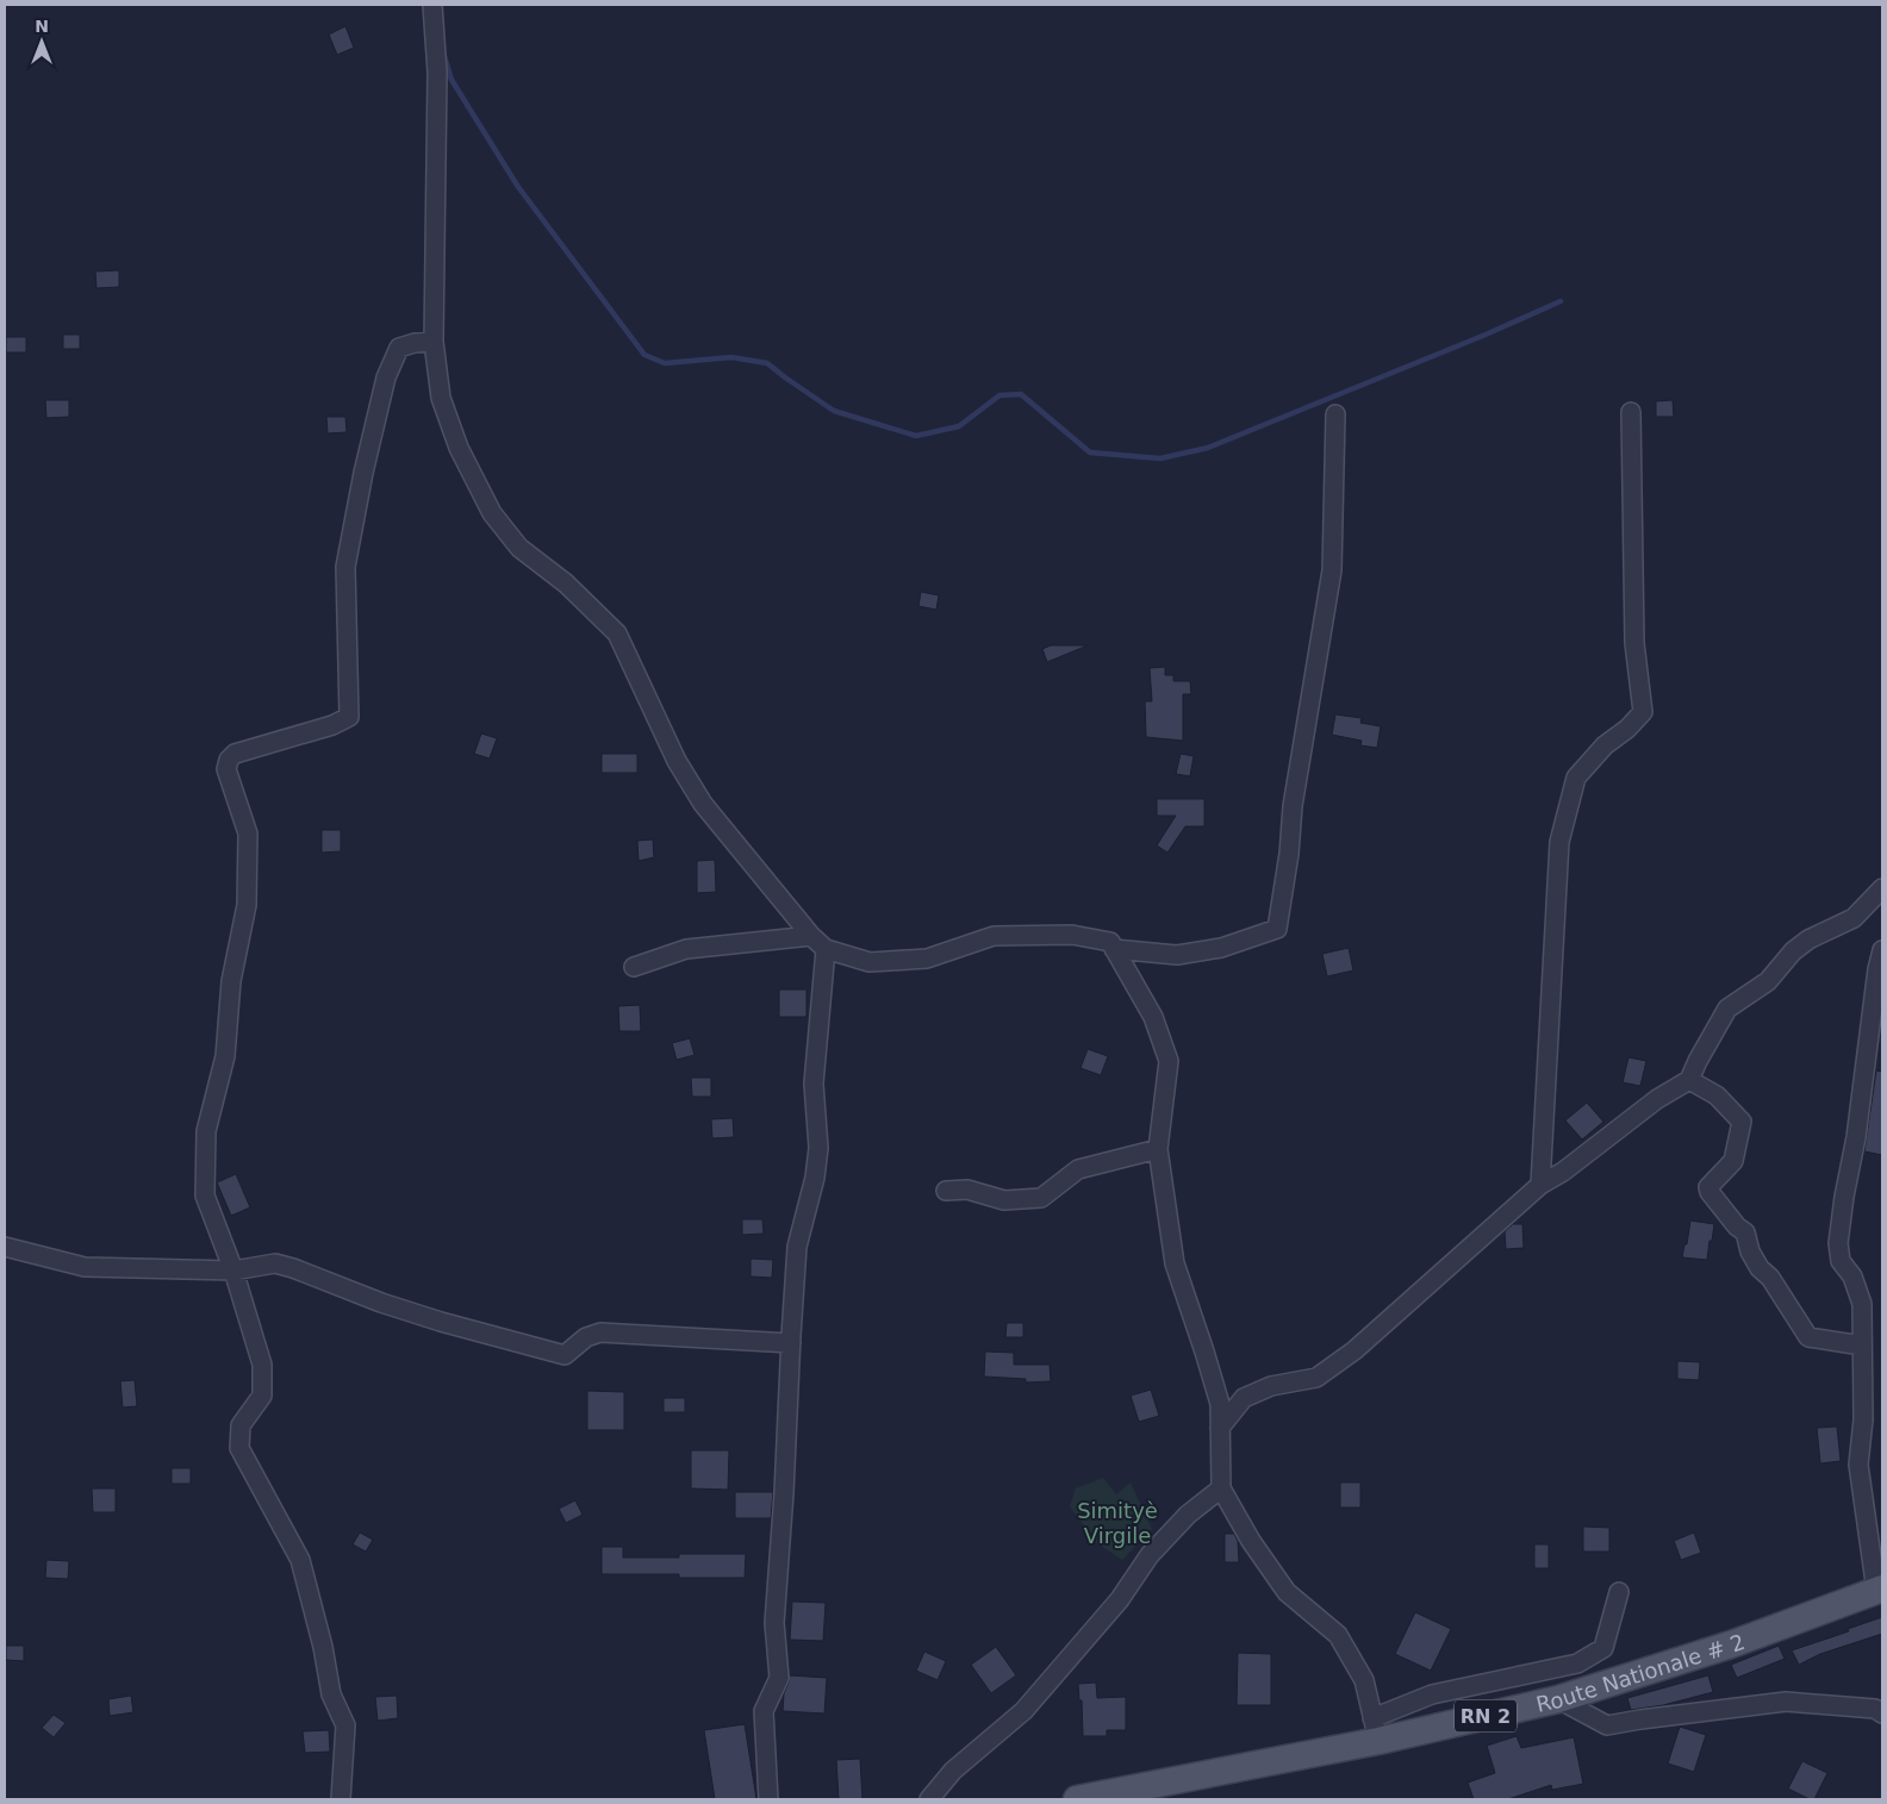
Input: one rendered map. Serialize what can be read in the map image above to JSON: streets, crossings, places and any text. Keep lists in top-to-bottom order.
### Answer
{
  "streets": {
    "main road": ["Route Nationale # 2", "RN 2"]
  },
  "parks": ["Simityè Virgile"],
  "north": "top"
}
